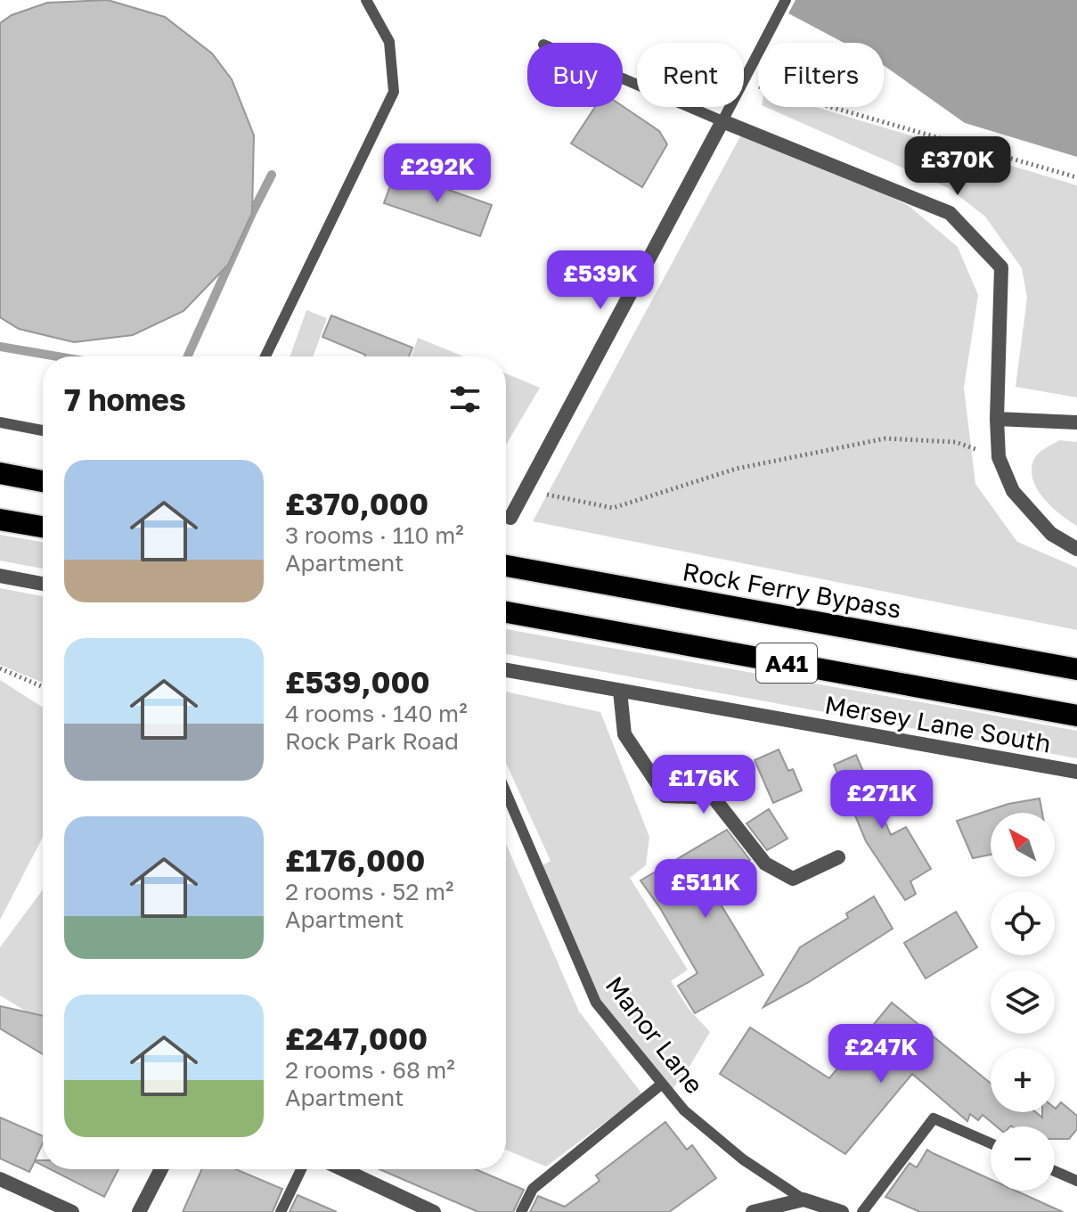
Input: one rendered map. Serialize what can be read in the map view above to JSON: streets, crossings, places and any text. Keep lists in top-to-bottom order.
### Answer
{
  "streets": {
    "highway": ["Rock Ferry Bypass", "A41"],
    "street": ["Mersey Lane South"],
    "lane": ["Manor Lane"]
  },
  "north": "top left",
  "page": {
    "chip": ["Buy", "Rent", "Filters"],
    "price": [
      "£370K",
      "£292K",
      "£539K",
      "£176K",
      "£271K",
      "£511K",
      "£247K"
    ],
    "heading": "7 homes",
    "list": [
      {
        "name": "£370,000",
        "note": "3 rooms · 110 m² · Apartment"
      },
      {
        "name": "£539,000",
        "note": "4 rooms · 140 m² · Rock Park Road"
      },
      {
        "name": "£176,000",
        "note": "2 rooms · 52 m² · Apartment"
      },
      {
        "name": "£247,000",
        "note": "2 rooms · 68 m² · Apartment"
      }
    ],
    "map_buttons": ["+", "−"]
  }
}
